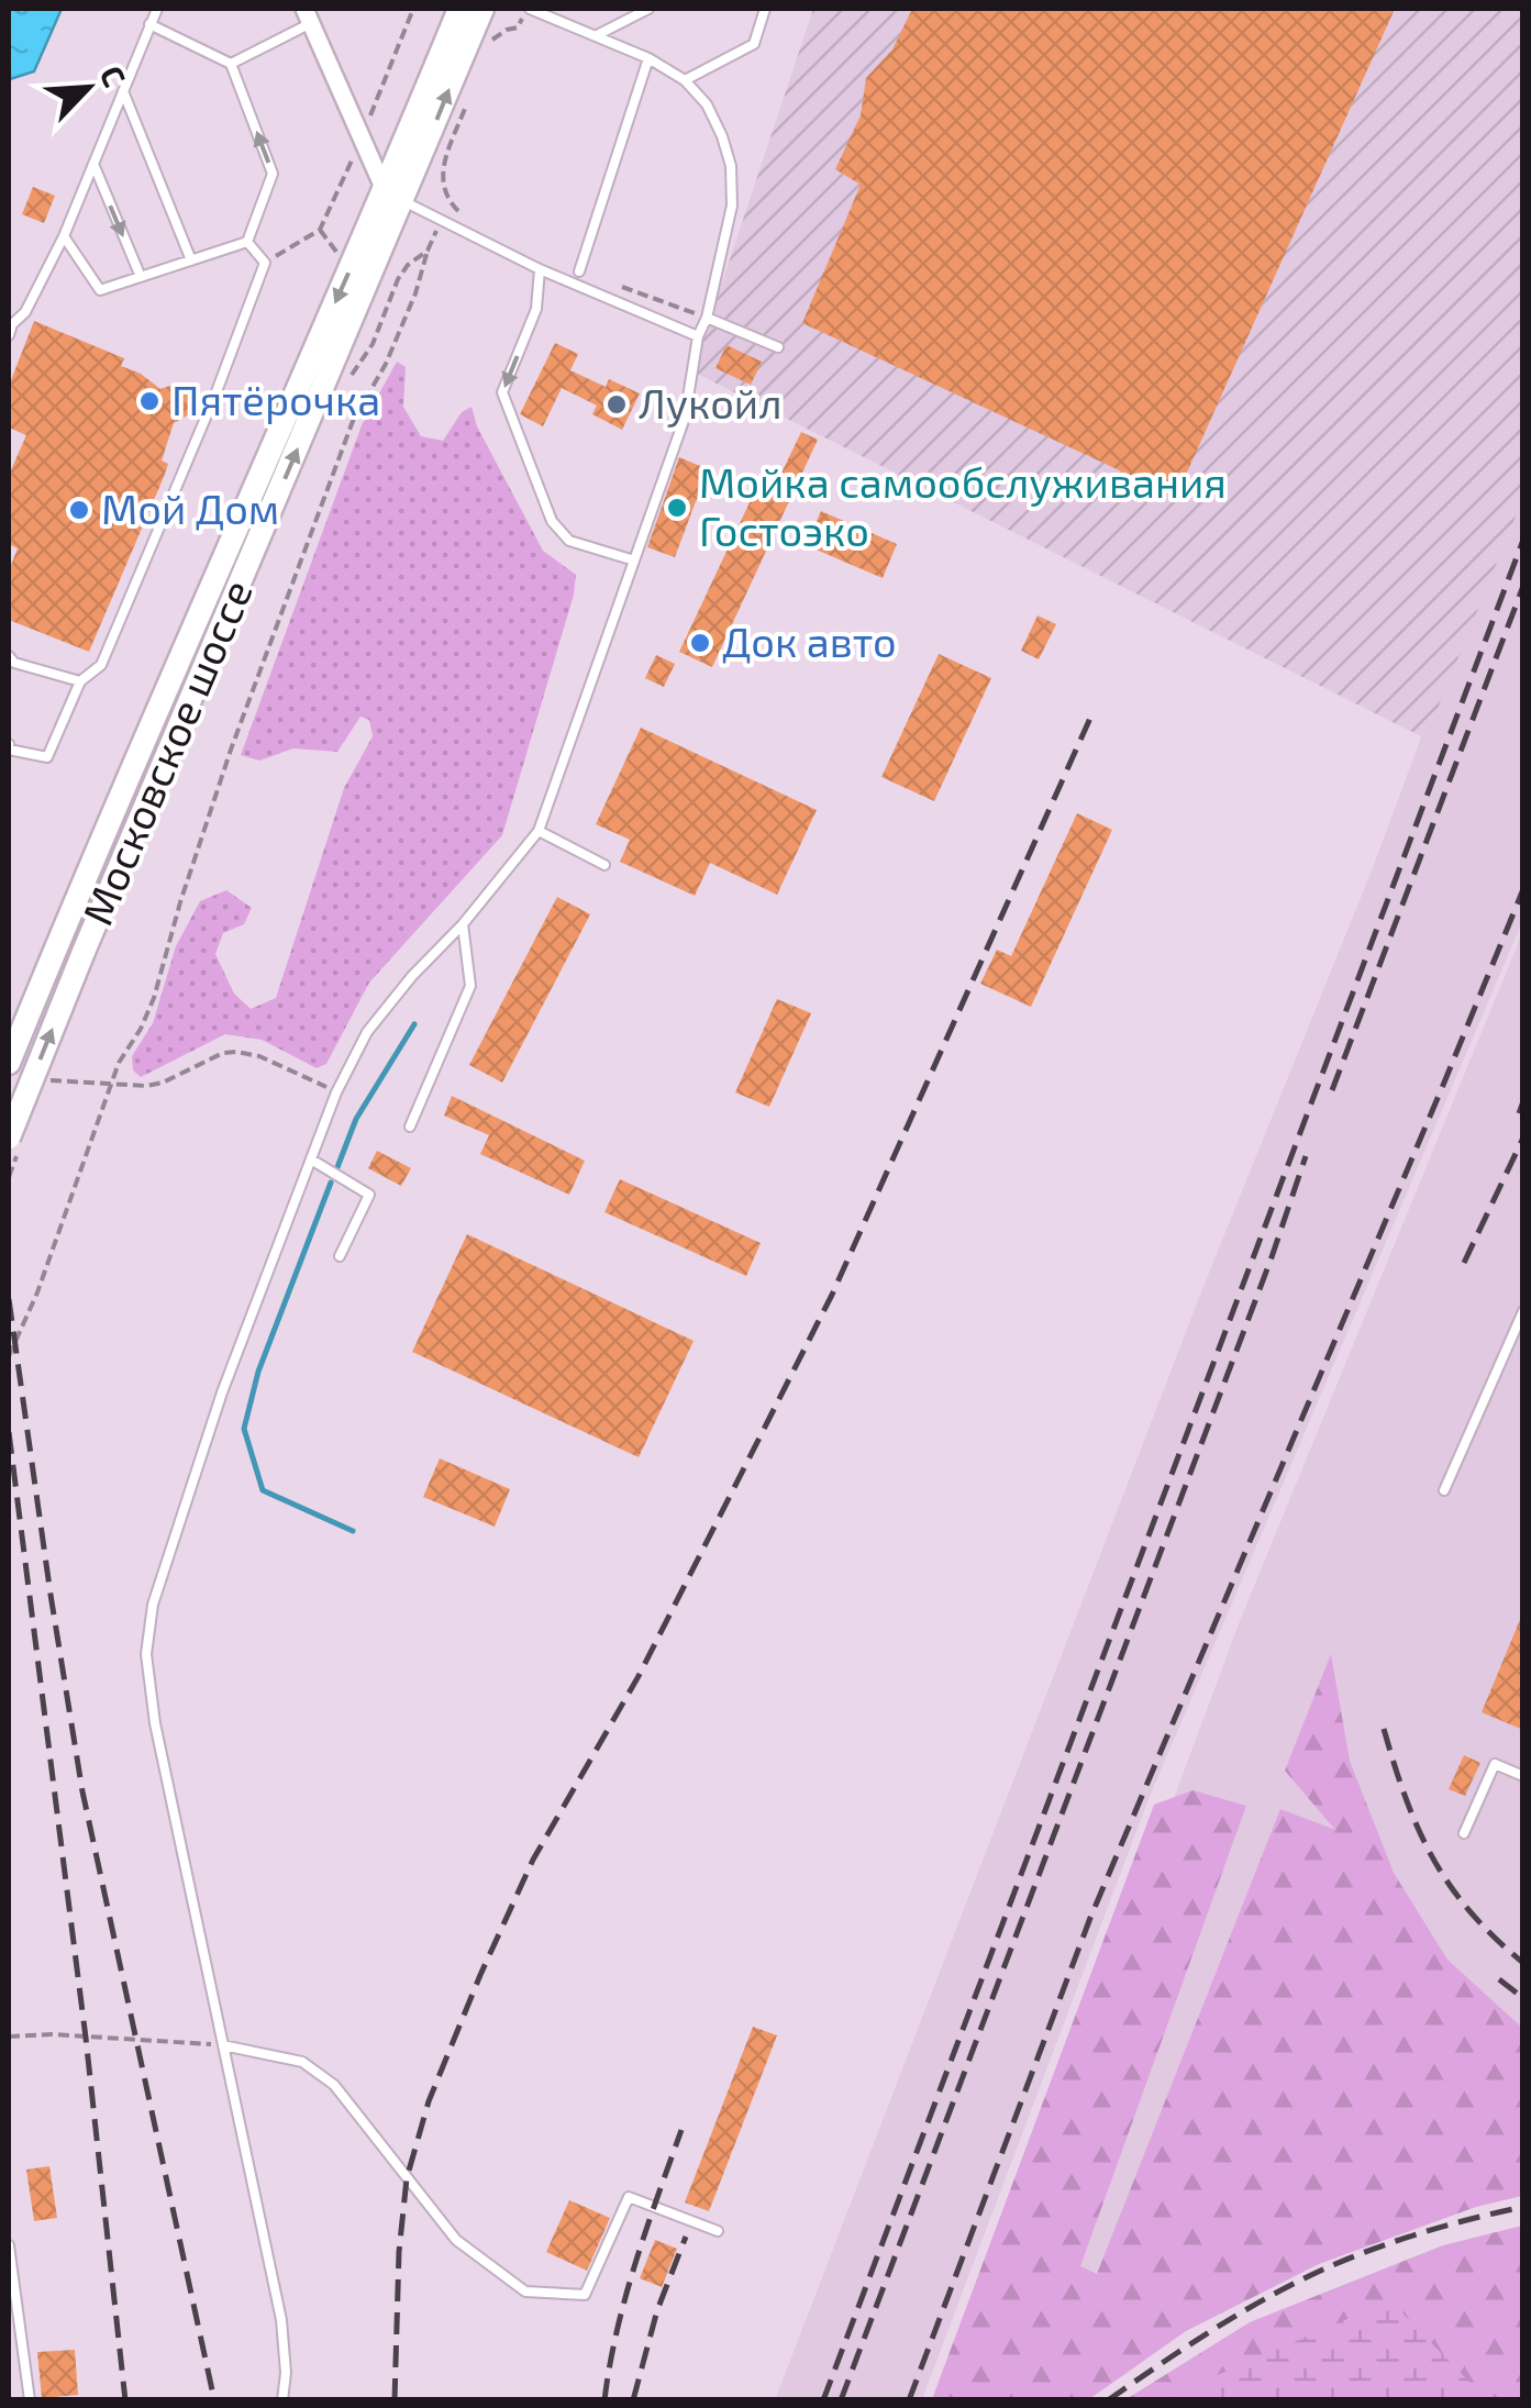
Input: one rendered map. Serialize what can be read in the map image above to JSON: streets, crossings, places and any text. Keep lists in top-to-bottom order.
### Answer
{
  "streets": {
    "main road": ["Московское шоссе"]
  },
  "places": [
    "Пятёрочка",
    "Лукойл",
    "Мойка самообслуживания Гостоэко",
    "Мой Дом",
    "Док авто"
  ],
  "north": "top right"
}
